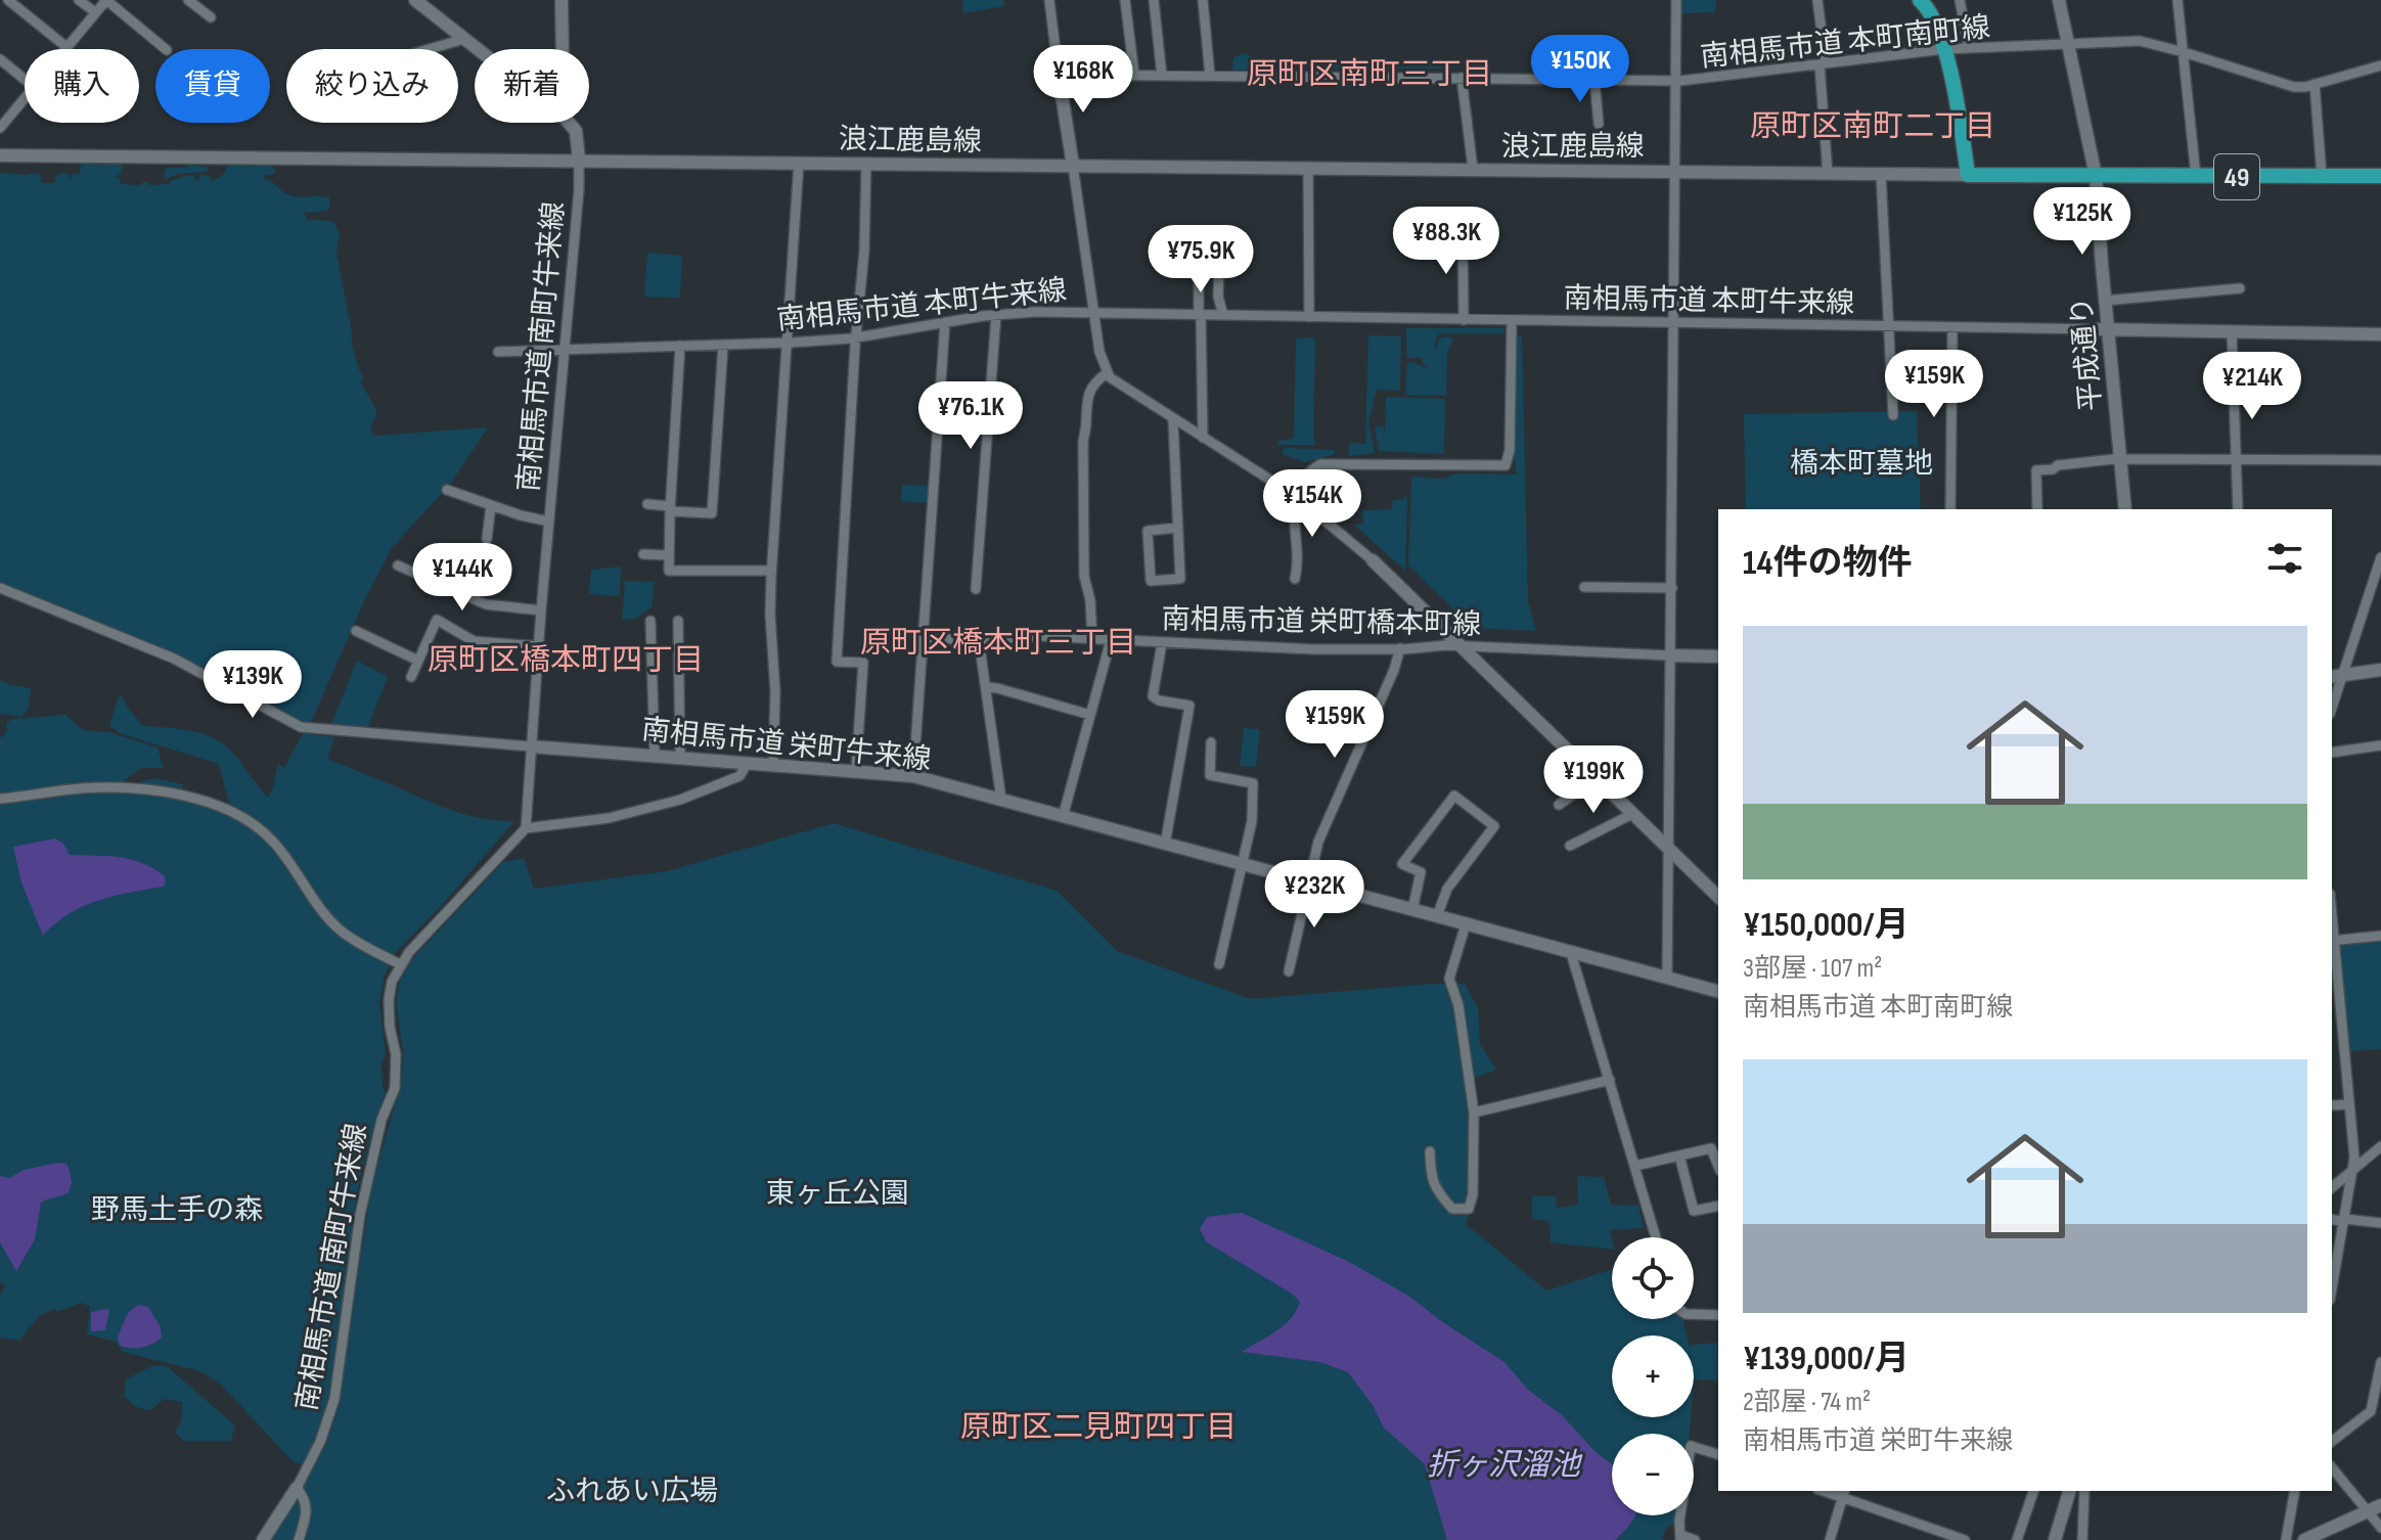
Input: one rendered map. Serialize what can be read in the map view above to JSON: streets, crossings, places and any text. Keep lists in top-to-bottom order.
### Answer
{
  "streets": {
    "main road": ["49"],
    "street": [
      "南相馬市道 本町南町線",
      "浪江鹿島線",
      "南相馬市道 本町牛来線",
      "南相馬市道 南町牛来線",
      "平成通り",
      "南相馬市道 栄町橋本町線",
      "南相馬市道 栄町牛来線"
    ]
  },
  "crossings": [
    ["南相馬市道 本町南町線", "平成通り"],
    ["浪江鹿島線", "49"],
    ["浪江鹿島線", "南相馬市道 南町牛来線"],
    ["49", "平成通り"],
    ["南相馬市道 本町牛来線", "南相馬市道 南町牛来線"],
    ["南相馬市道 本町牛来線", "平成通り"],
    ["南相馬市道 南町牛来線", "南相馬市道 栄町牛来線"]
  ],
  "districts": [
    "原町区南町三丁目",
    "原町区南町二丁目",
    "原町区橋本町三丁目",
    "原町区橋本町四丁目",
    "原町区二見町四丁目"
  ],
  "water": ["折ヶ沢溜池"],
  "parks": [
    "橋本町墓地",
    "東ヶ丘公園",
    "野馬土手の森",
    "ふれあい広場"
  ],
  "page": {
    "price": [
      "¥150K",
      "¥168K",
      "¥125K",
      "¥88.3K",
      "¥75.9K",
      "¥159K",
      "¥214K",
      "¥76.1K",
      "¥154K",
      "¥144K",
      "¥139K",
      "¥159K",
      "¥199K",
      "¥232K"
    ],
    "chip": [
      "購入",
      "賃貸",
      "絞り込み",
      "新着"
    ],
    "heading": "14件の物件",
    "list": [
      {
        "name": "¥150,000/月",
        "note": "3部屋 · 107 m² · 南相馬市道 本町南町線"
      },
      {
        "name": "¥139,000/月",
        "note": "2部屋 · 74 m² · 南相馬市道 栄町牛来線"
      }
    ],
    "map_buttons": ["+", "−"]
  }
}
